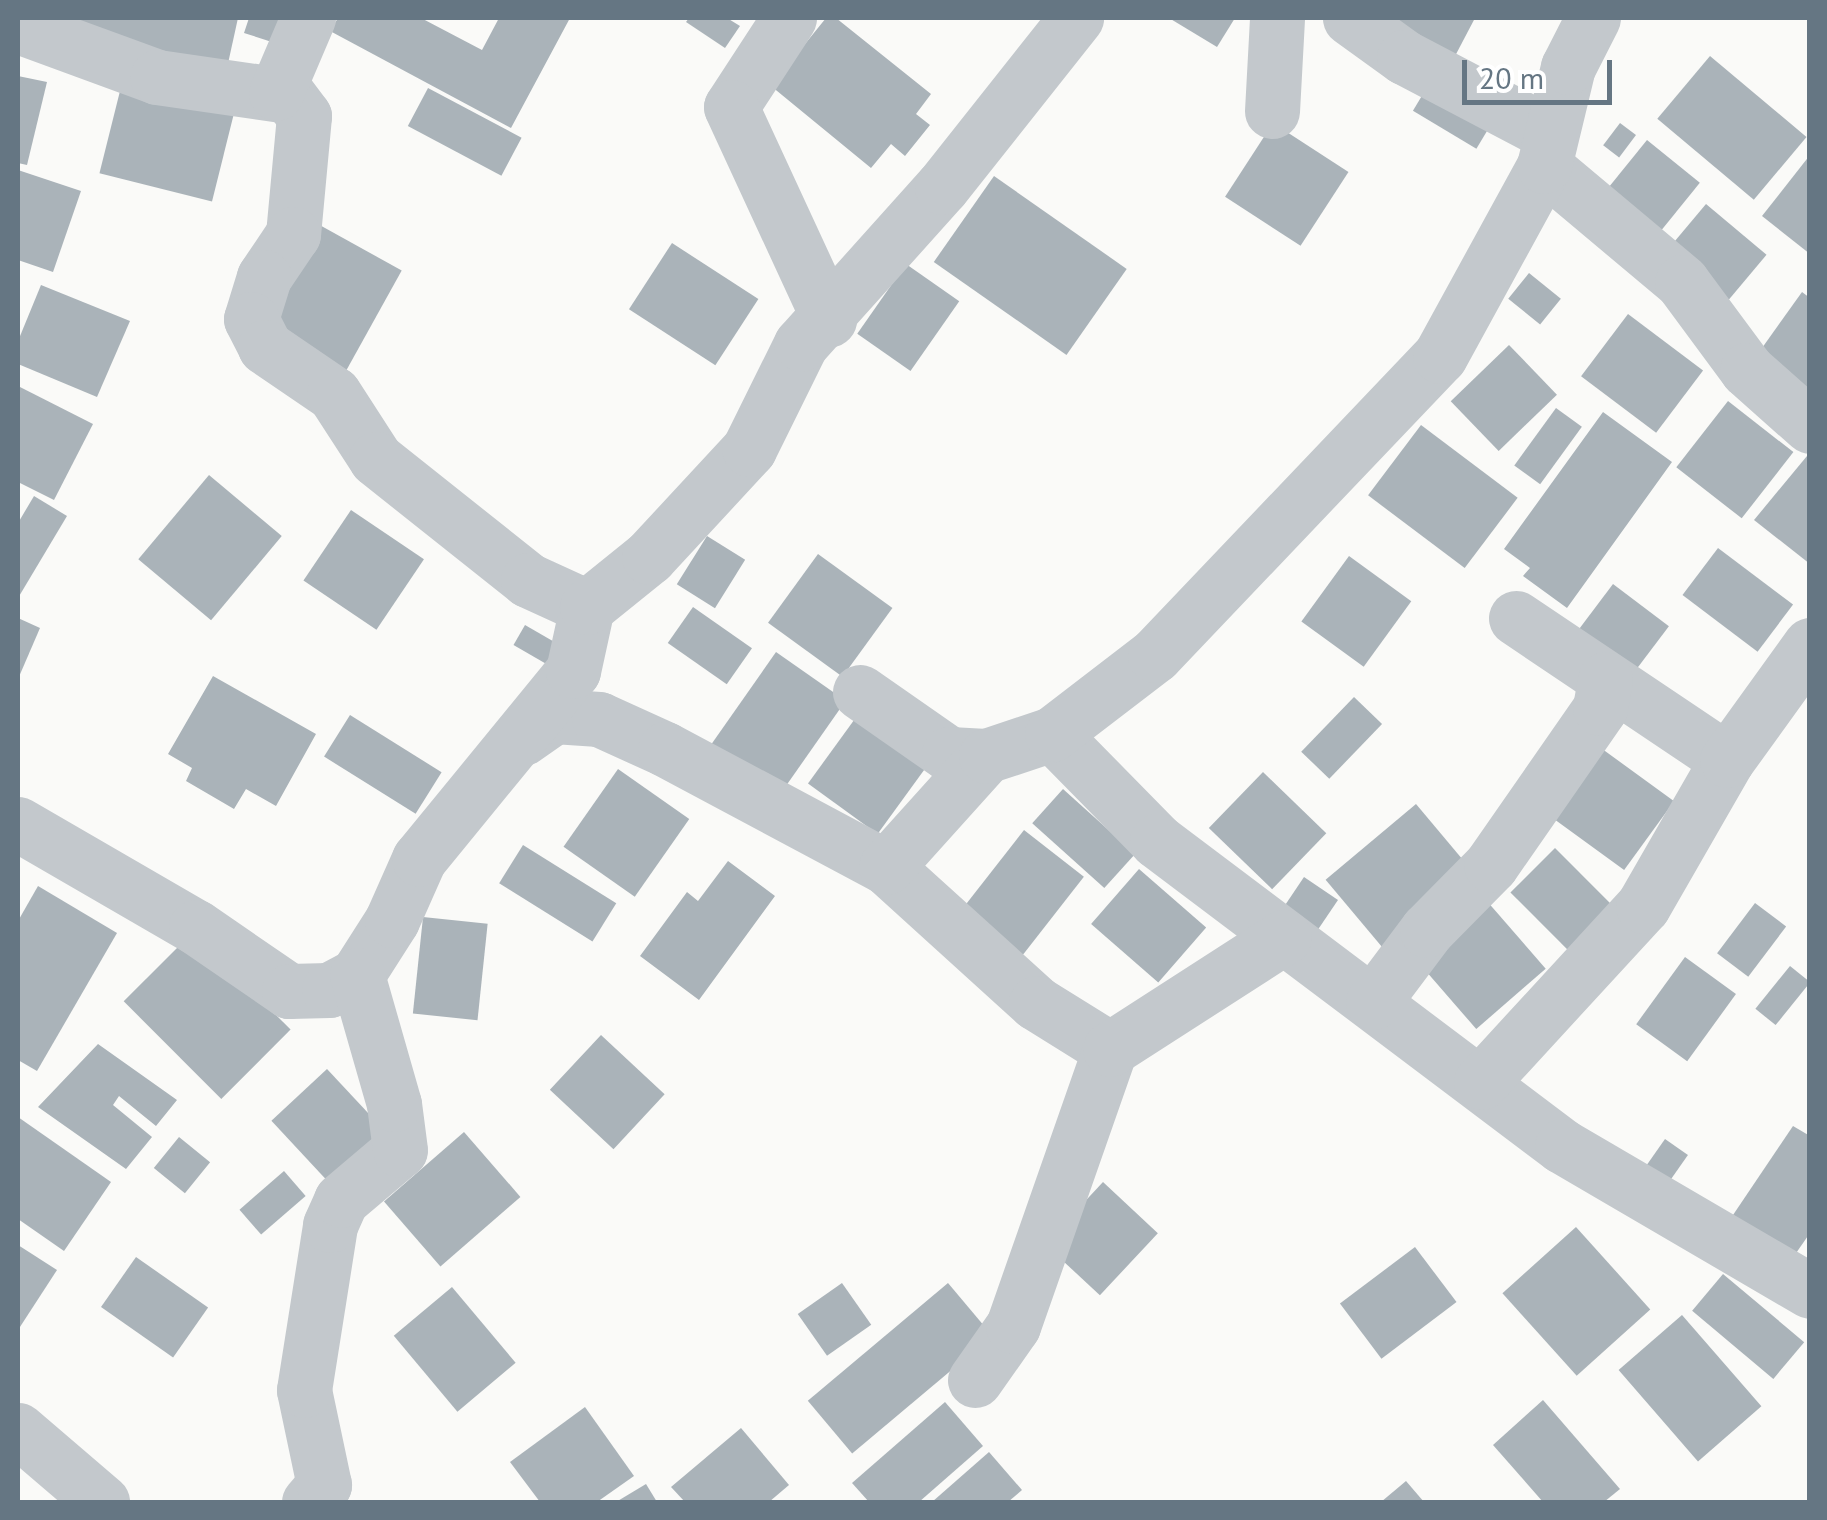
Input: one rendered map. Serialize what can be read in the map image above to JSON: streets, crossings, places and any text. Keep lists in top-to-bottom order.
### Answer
{
  "scale_bar": "20 m"
}
